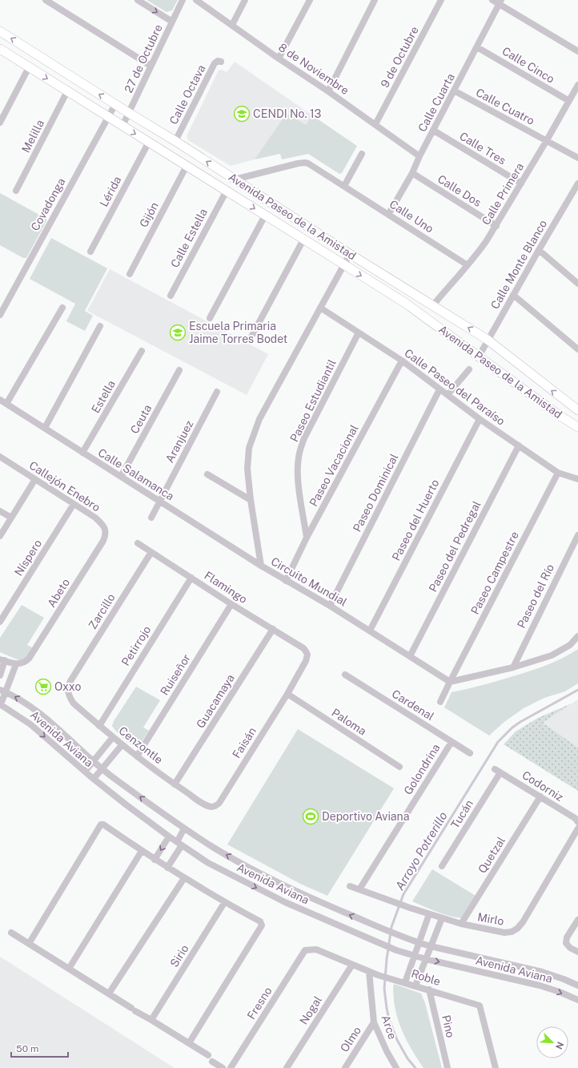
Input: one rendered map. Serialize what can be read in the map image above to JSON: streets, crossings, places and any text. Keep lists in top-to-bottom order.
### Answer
{
  "streets": {
    "street": [
      "9 de Octubre",
      "27 de Octubre",
      "Calle Cinco",
      "8 de Noviembre",
      "Calle Octava",
      "Calle Cuarta",
      "Calle Cuatro",
      "Melilla",
      "Calle Tres",
      "Calle Dos",
      "Lérida",
      "Calle Primera",
      "Covadonga",
      "Gijón",
      "Avenida Paseo de la Amistad",
      "Calle Uno",
      "Calle Estella",
      "Calle Monte Blanco",
      "Calle Paseo del Paraíso",
      "Estella",
      "Paseo Estudiantil",
      "Ceuta",
      "Aranjuez",
      "Paseo Vacacional",
      "Calle Salamanca",
      "Callejón Enebro",
      "Paseo Dominical",
      "Paseo del Huerto",
      "Paseo del Pedregal",
      "Níspero",
      "Paseo Campestre",
      "Circuito Mundial",
      "Flamingo",
      "Abeto",
      "Paseo del Río",
      "Zarcillo",
      "Petirrojo",
      "Ruiseñor",
      "Guacamaya",
      "Cardenal",
      "Paloma",
      "Avenida Aviana",
      "Faisán",
      "Cenzontle",
      "Golondrina",
      "Codorniz",
      "Tucán",
      "Quetzal",
      "Mirlo",
      "Sirio",
      "Roble",
      "Fresno",
      "Nogal",
      "Pino",
      "Arce",
      "Olmo"
    ]
  },
  "crossings": [
    ["9 de Octubre", "8 de Noviembre"],
    ["27 de Octubre", "Avenida Paseo de la Amistad"],
    ["Calle Cinco", "Calle Cuarta"],
    ["Calle Cinco", "Calle Primera"],
    ["8 de Noviembre", "Calle Cuarta"],
    ["Calle Octava", "Avenida Paseo de la Amistad"],
    ["Calle Cuarta", "Calle Cuatro"],
    ["Calle Cuarta", "Calle Tres"],
    ["Calle Cuarta", "Calle Dos"],
    ["Calle Cuarta", "Calle Uno"],
    ["Calle Cuatro", "Calle Primera"],
    ["Melilla", "Avenida Paseo de la Amistad"],
    ["Calle Tres", "Calle Primera"],
    ["Calle Dos", "Calle Primera"],
    ["Lérida", "Avenida Paseo de la Amistad"],
    ["Calle Primera", "Avenida Paseo de la Amistad"],
    ["Calle Primera", "Calle Uno"],
    ["Covadonga", "Avenida Paseo de la Amistad"],
    ["Gijón", "Avenida Paseo de la Amistad"],
    ["Avenida Paseo de la Amistad", "Calle Uno"],
    ["Avenida Paseo de la Amistad", "Calle Estella"],
    ["Avenida Paseo de la Amistad", "Calle Monte Blanco"],
    ["Avenida Paseo de la Amistad", "Circuito Mundial"],
    ["Calle Paseo del Paraíso", "Paseo Estudiantil"],
    ["Calle Paseo del Paraíso", "Paseo Vacacional"],
    ["Calle Paseo del Paraíso", "Paseo Dominical"],
    ["Calle Paseo del Paraíso", "Paseo del Huerto"],
    ["Calle Paseo del Paraíso", "Paseo del Pedregal"],
    ["Calle Paseo del Paraíso", "Paseo Campestre"],
    ["Calle Paseo del Paraíso", "Circuito Mundial"],
    ["Estella", "Calle Salamanca"],
    ["Paseo Estudiantil", "Paseo Vacacional"],
    ["Ceuta", "Calle Salamanca"],
    ["Aranjuez", "Calle Salamanca"],
    ["Paseo Vacacional", "Circuito Mundial"],
    ["Calle Salamanca", "Circuito Mundial"],
    ["Callejón Enebro", "Níspero"],
    ["Callejón Enebro", "Abeto"],
    ["Paseo Dominical", "Circuito Mundial"],
    ["Paseo del Huerto", "Circuito Mundial"],
    ["Paseo del Pedregal", "Circuito Mundial"],
    ["Paseo Campestre", "Circuito Mundial"],
    ["Flamingo", "Zarcillo"],
    ["Flamingo", "Petirrojo"],
    ["Flamingo", "Ruiseñor"],
    ["Flamingo", "Guacamaya"],
    ["Flamingo", "Faisán"],
    ["Zarcillo", "Cenzontle"],
    ["Petirrojo", "Cenzontle"],
    ["Ruiseñor", "Cenzontle"],
    ["Guacamaya", "Cenzontle"],
    ["Cardenal", "Golondrina"],
    ["Paloma", "Faisán"],
    ["Faisán", "Cenzontle"],
    ["Golondrina", "Mirlo"],
    ["Codorniz", "Tucán"],
    ["Codorniz", "Quetzal"],
    ["Quetzal", "Mirlo"],
    ["Roble", "Fresno"],
    ["Roble", "Nogal"],
    ["Roble", "Pino"],
    ["Roble", "Arce"],
    ["Arce", "Olmo"]
  ],
  "water": ["Arroyo Potrerillo"],
  "places": {
    "school or university": ["CENDI No. 13", "Escuela Primaria Jaime Torres Bodet"],
    "supermarket": ["Oxxo"],
    "sports": ["Deportivo Aviana"]
  },
  "scale_bar": "50 m",
  "north": "bottom right"
}
